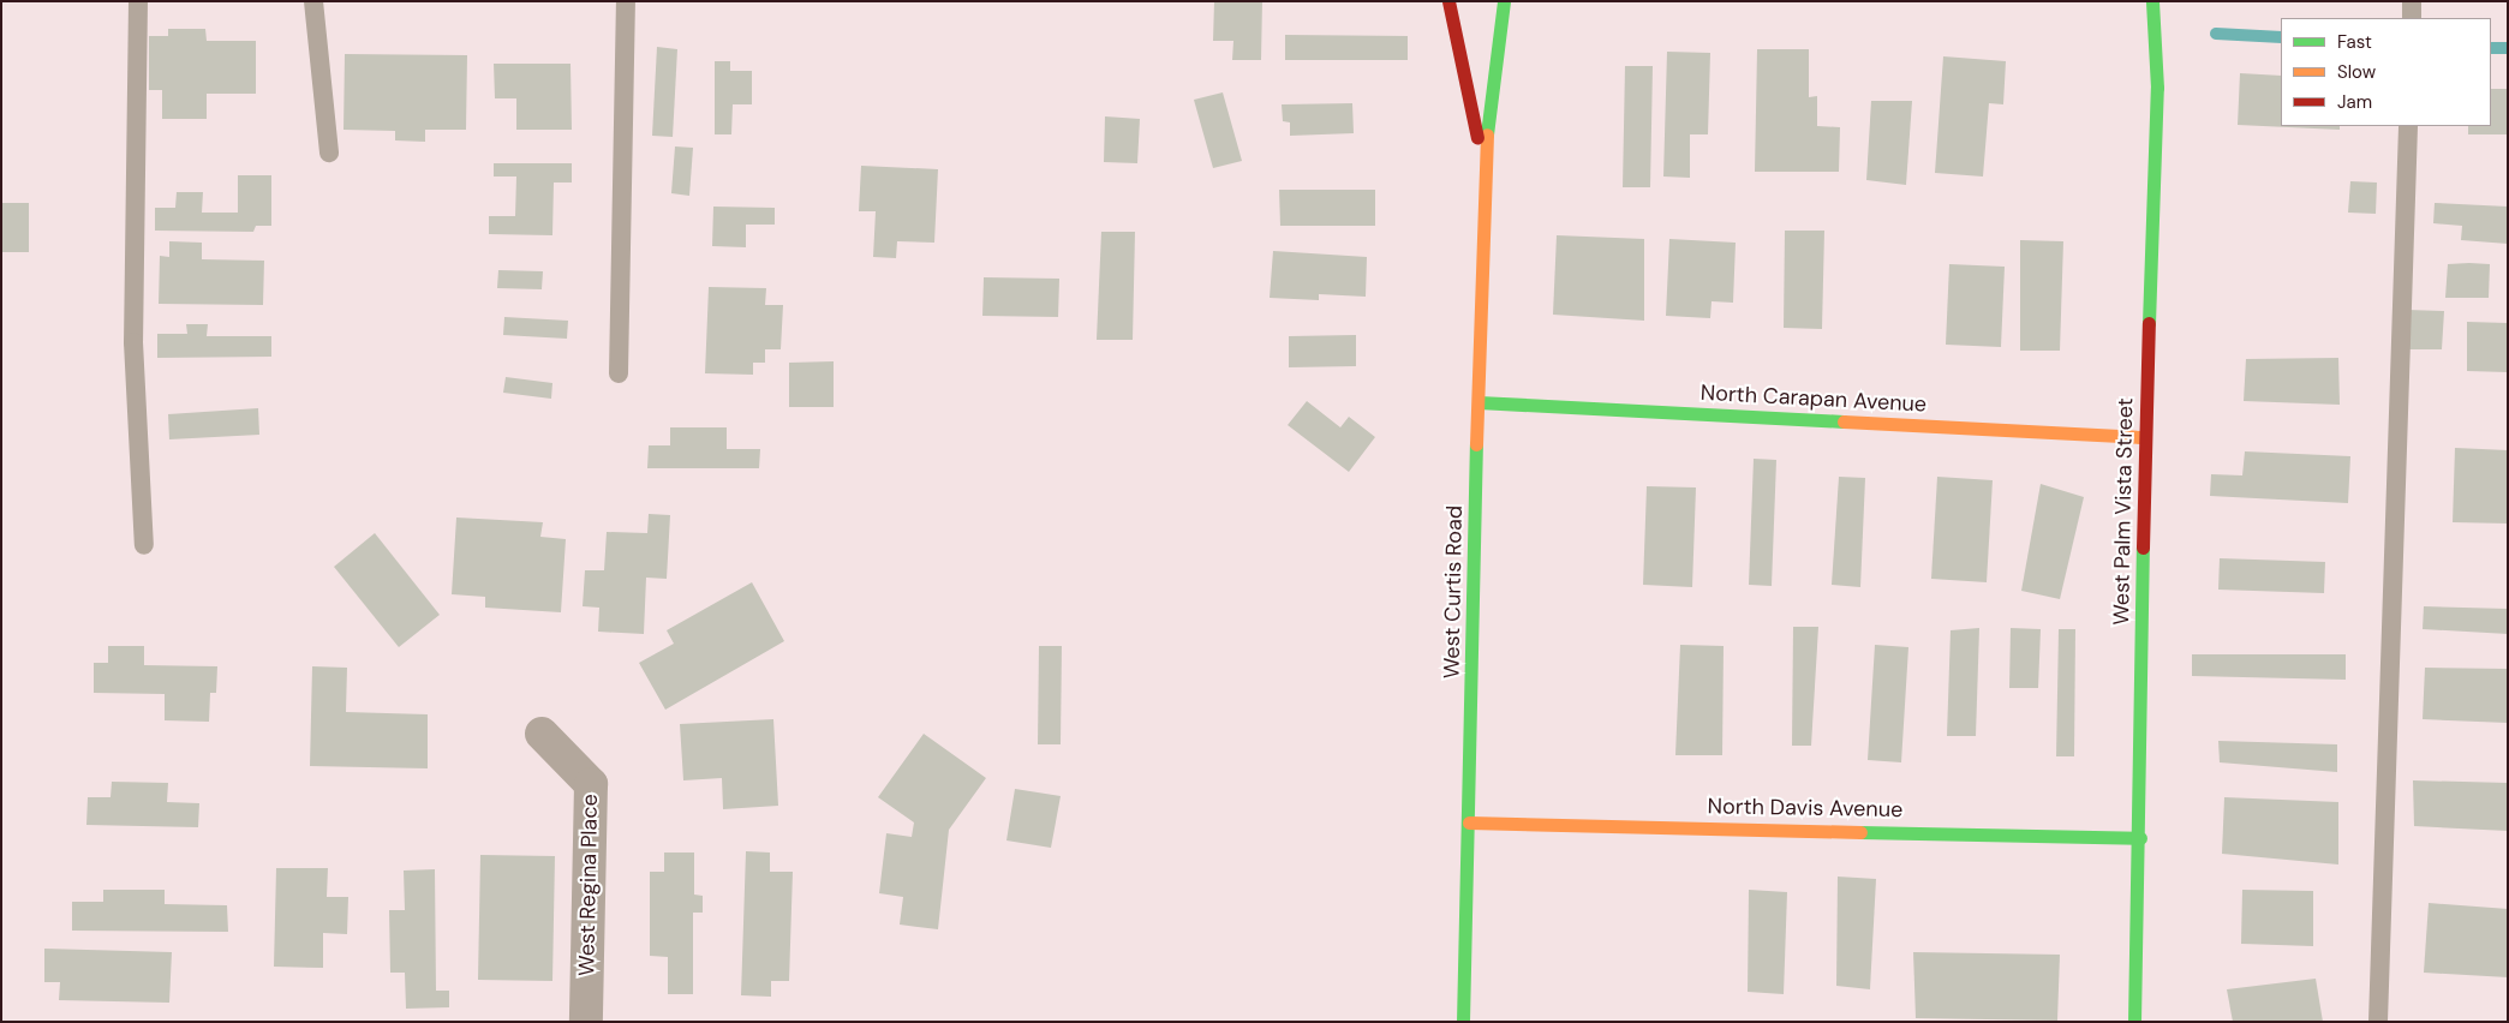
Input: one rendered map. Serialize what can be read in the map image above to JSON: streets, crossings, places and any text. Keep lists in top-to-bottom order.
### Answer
{
  "streets": {
    "street": [
      "North Carapan Avenue",
      "West Palm Vista Street",
      "West Curtis Road",
      "North Davis Avenue",
      "West Regina Place"
    ]
  },
  "crossings": [
    ["North Carapan Avenue", "West Palm Vista Street"],
    ["North Carapan Avenue", "West Curtis Road"],
    ["West Palm Vista Street", "North Davis Avenue"],
    ["West Curtis Road", "North Davis Avenue"]
  ],
  "legend": ["Fast", "Slow", "Jam"]
}
